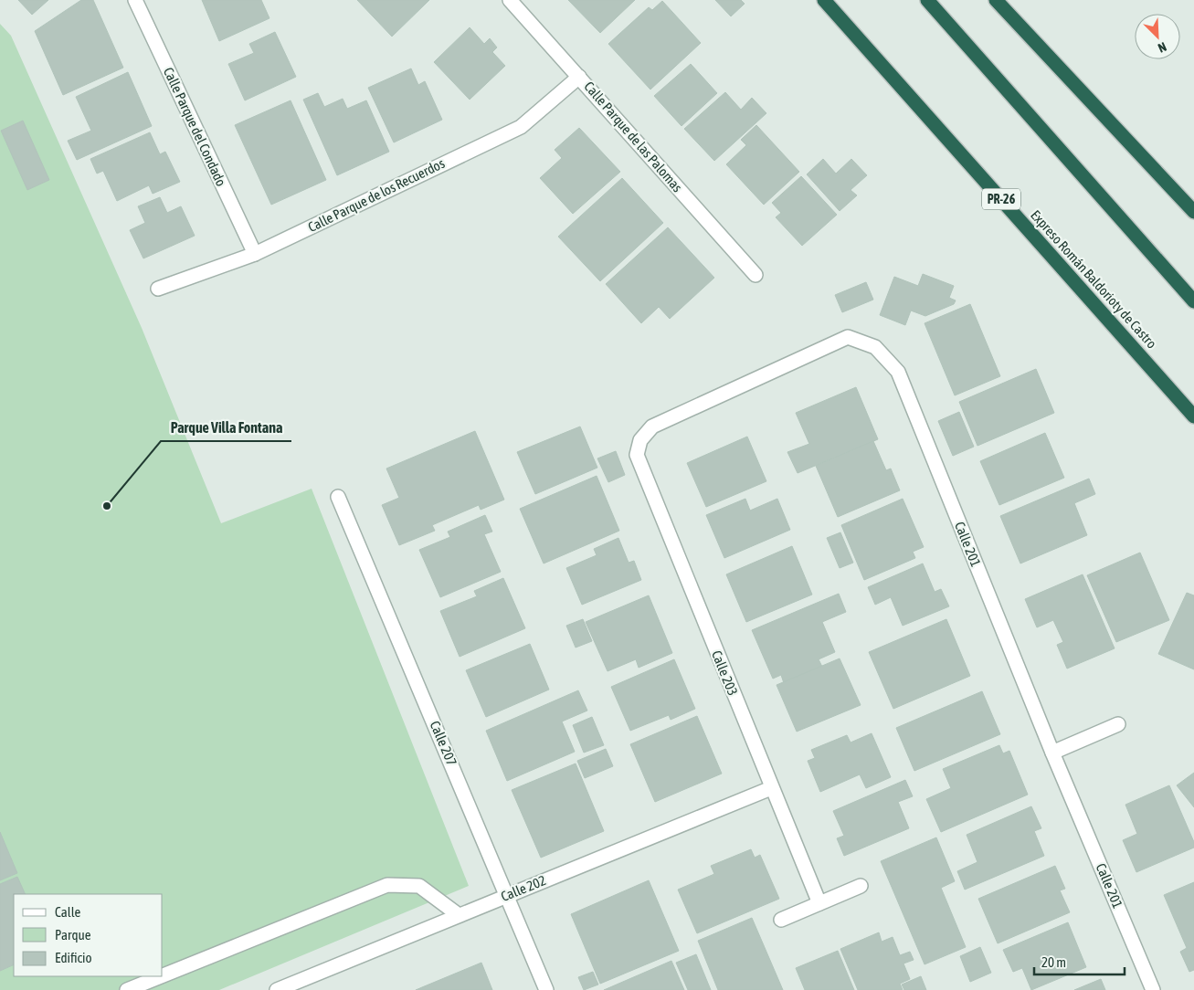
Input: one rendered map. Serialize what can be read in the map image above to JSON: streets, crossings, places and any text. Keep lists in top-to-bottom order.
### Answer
{
  "streets": {
    "highway": ["PR-26", "Expreso Román Baldorioty de Castro"],
    "street": [
      "Calle Parque del Condado",
      "Calle Parque de las Palomas",
      "Calle Parque de los Recuerdos",
      "Calle 201",
      "Calle 203",
      "Calle 207",
      "Calle 202"
    ]
  },
  "crossings": [
    ["Calle Parque del Condado", "Calle Parque de los Recuerdos"],
    ["Calle Parque de las Palomas", "Calle Parque de los Recuerdos"],
    ["Calle 201", "Calle 203"],
    ["Calle 203", "Calle 202"],
    ["Calle 207", "Calle 202"]
  ],
  "places": ["Parque Villa Fontana"],
  "legend": ["Calle", "Parque", "Edificio"],
  "scale_bar": "20 m",
  "north": "bottom right"
}
